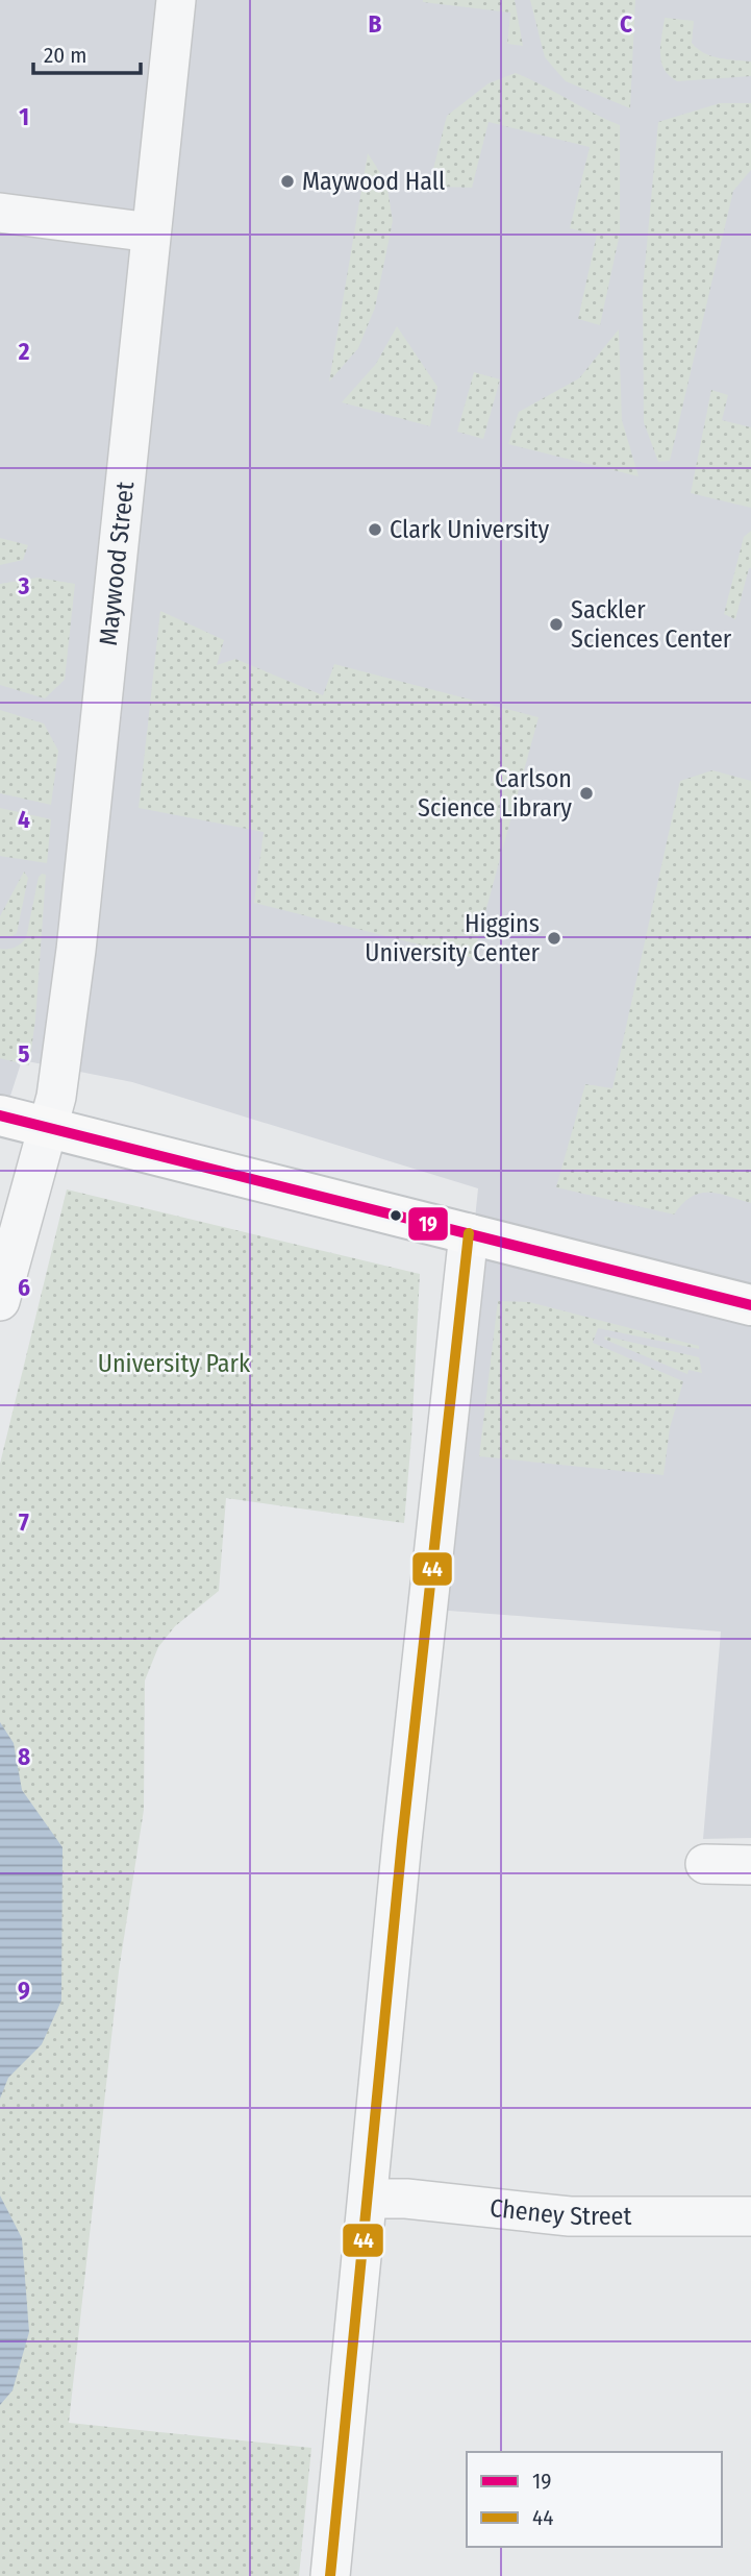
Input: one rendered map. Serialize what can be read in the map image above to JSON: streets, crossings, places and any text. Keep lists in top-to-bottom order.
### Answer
{
  "streets": {
    "street": ["Maywood Street", "Cheney Street"]
  },
  "parks": ["University Park"],
  "places": [
    "Maywood Hall",
    "Clark University",
    "Sackler Sciences Center",
    "Carlson Science Library",
    "Higgins University Center"
  ],
  "lines": ["transit line 19", "transit line 44"],
  "legend": ["19", "44"],
  "scale_bar": "20 m",
  "grid": {
    "columns": ["B", "C"],
    "rows": [
      "1",
      "2",
      "3",
      "4",
      "5",
      "6",
      "7",
      "8",
      "9"
    ]
  }
}
